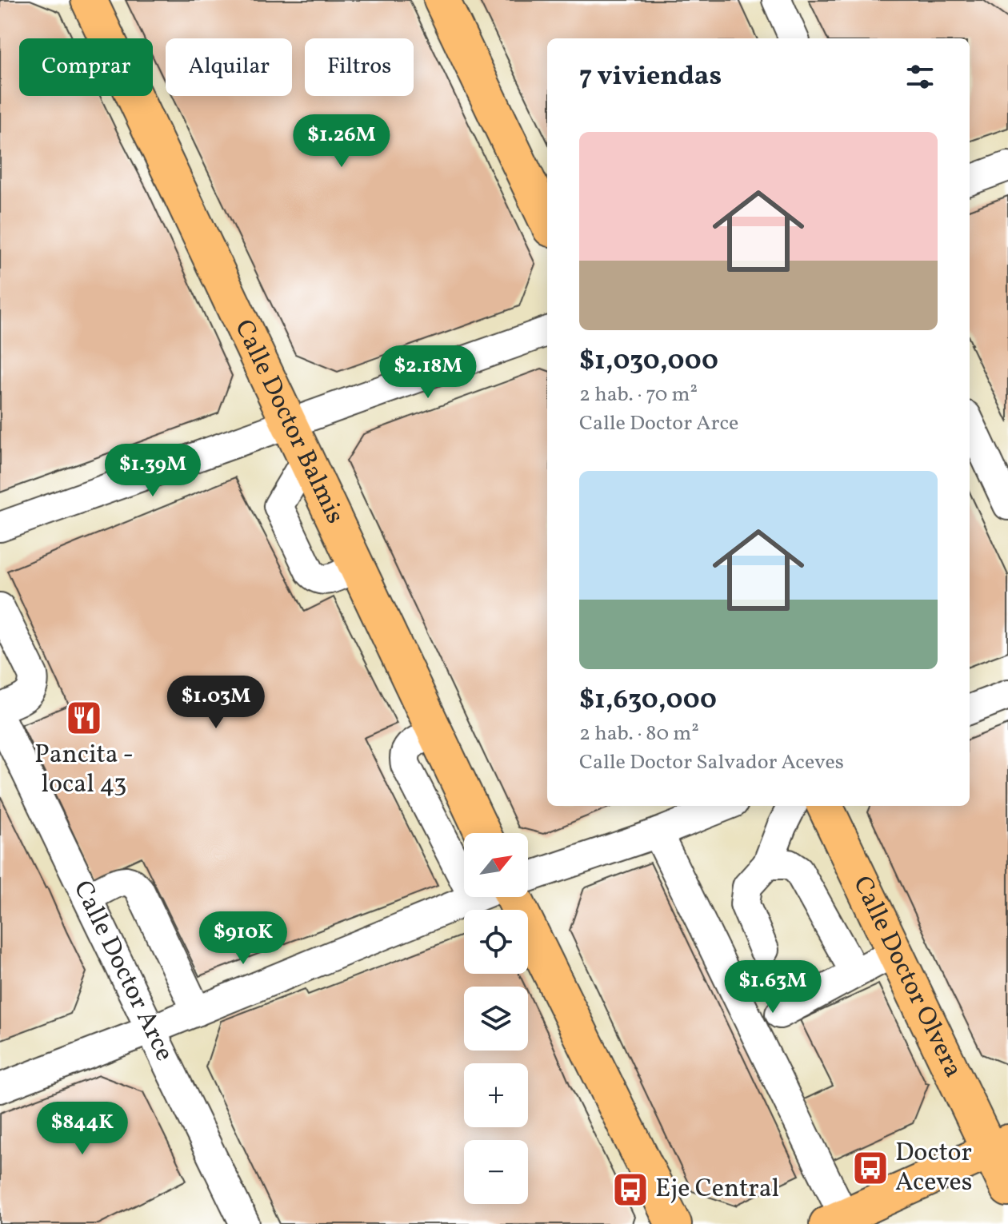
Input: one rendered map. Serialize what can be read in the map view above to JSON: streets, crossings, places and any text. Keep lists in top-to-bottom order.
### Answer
{
  "streets": {
    "main road": ["Calle Doctor Balmis", "Calle Doctor Olvera"],
    "street": ["Calle Doctor Arce"]
  },
  "places": {
    "restaurant": ["Pancita - local 43"],
    "bus stop": ["Doctor Aceves", "Eje Central"]
  },
  "north": "top right",
  "page": {
    "chip": ["Comprar", "Alquilar", "Filtros"],
    "heading": "7 viviendas",
    "price": [
      "$1.26M",
      "$2.18M",
      "$1.39M",
      "$1.03M",
      "$910K",
      "$1.63M",
      "$844K"
    ],
    "list": [
      {
        "name": "$1,030,000",
        "note": "2 hab. · 70 m² · Calle Doctor Arce"
      },
      {
        "name": "$1,630,000",
        "note": "2 hab. · 80 m² · Calle Doctor Salvador Aceves"
      }
    ],
    "map_buttons": ["+", "−"]
  }
}
